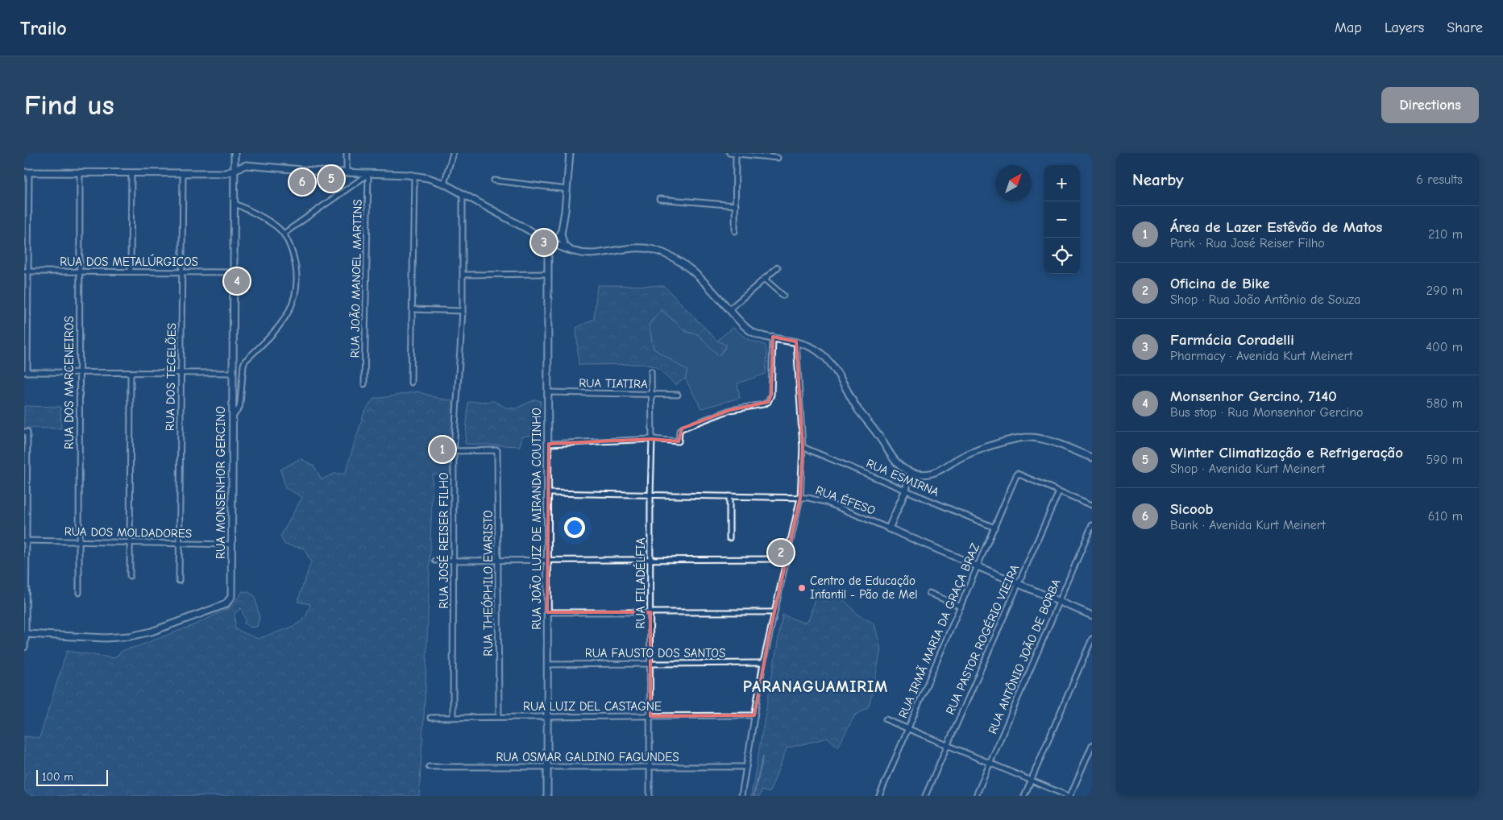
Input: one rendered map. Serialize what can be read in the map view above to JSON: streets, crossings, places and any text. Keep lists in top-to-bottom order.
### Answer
{
  "streets": {
    "main road": ["RUA MONSENHOR GERCINO", "RUA ÉFESO", "RUA JOÃO LUIZ DE MIRANDA COUTINHO"],
    "street": [
      "RUA DOS METALÚRGICOS",
      "RUA JOÃO MANOEL MARTINS",
      "RUA DOS TECELÕES",
      "RUA DOS MARCENEIROS",
      "RUA TIATIRA",
      "RUA ESMIRNA",
      "RUA DOS MOLDADORES",
      "RUA JOSÉ REISER FILHO",
      "RUA THEÓPHILO EVARISTO",
      "RUA FILADÉLFIA",
      "RUA IRMÃ MARIA DA GRAÇA BRAZ",
      "RUA PASTOR ROGÉRIO VIEIRA",
      "RUA FAUSTO DOS SANTOS",
      "RUA ANTÔNIO JOÃO DE BORBA",
      "RUA LUIZ DEL CASTAGNE",
      "RUA OSMAR GALDINO FAGUNDES"
    ]
  },
  "crossings": [
    ["RUA DOS METALÚRGICOS", "RUA DOS TECELÕES"],
    ["RUA DOS METALÚRGICOS", "RUA DOS MARCENEIROS"],
    ["RUA DOS METALÚRGICOS", "RUA MONSENHOR GERCINO"],
    ["RUA DOS TECELÕES", "RUA DOS MOLDADORES"],
    ["RUA DOS MARCENEIROS", "RUA DOS MOLDADORES"],
    ["RUA TIATIRA", "RUA JOÃO LUIZ DE MIRANDA COUTINHO"],
    ["RUA TIATIRA", "RUA FILADÉLFIA"],
    ["RUA ESMIRNA", "RUA IRMÃ MARIA DA GRAÇA BRAZ"],
    ["RUA MONSENHOR GERCINO", "RUA DOS MOLDADORES"],
    ["RUA ÉFESO", "RUA JOÃO LUIZ DE MIRANDA COUTINHO"],
    ["RUA ÉFESO", "RUA FILADÉLFIA"],
    ["RUA ÉFESO", "RUA IRMÃ MARIA DA GRAÇA BRAZ"],
    ["RUA ÉFESO", "RUA PASTOR ROGÉRIO VIEIRA"],
    ["RUA ÉFESO", "RUA ANTÔNIO JOÃO DE BORBA"],
    ["RUA JOÃO LUIZ DE MIRANDA COUTINHO", "RUA FAUSTO DOS SANTOS"],
    ["RUA JOÃO LUIZ DE MIRANDA COUTINHO", "RUA LUIZ DEL CASTAGNE"],
    ["RUA JOÃO LUIZ DE MIRANDA COUTINHO", "RUA OSMAR GALDINO FAGUNDES"],
    ["RUA JOSÉ REISER FILHO", "RUA THEÓPHILO EVARISTO"],
    ["RUA JOSÉ REISER FILHO", "RUA LUIZ DEL CASTAGNE"],
    ["RUA THEÓPHILO EVARISTO", "RUA LUIZ DEL CASTAGNE"],
    ["RUA FILADÉLFIA", "RUA FAUSTO DOS SANTOS"],
    ["RUA FILADÉLFIA", "RUA LUIZ DEL CASTAGNE"],
    ["RUA FILADÉLFIA", "RUA OSMAR GALDINO FAGUNDES"],
    ["RUA IRMÃ MARIA DA GRAÇA BRAZ", "RUA PASTOR ROGÉRIO VIEIRA"]
  ],
  "districts": ["PARANAGUAMIRIM"],
  "places": ["Centro de Educação Infantil - Pão de Mel"],
  "scale_bar": "100 m",
  "north": "top right",
  "page": {
    "header": "Trailo",
    "nav": ["Map", "Layers", "Share"],
    "buttons": "Directions",
    "title": "Find us",
    "heading": ["Nearby", "6 results"],
    "pins": [
      "5",
      "6",
      "3",
      "4",
      "1",
      "2"
    ],
    "map_buttons": ["+", "−"],
    "list": [
      {
        "mark": "1",
        "name": "Área de Lazer Estêvão de Matos",
        "note": "Park · Rua José Reiser Filho",
        "value": "210 m"
      },
      {
        "mark": "2",
        "name": "Oficina de Bike",
        "note": "Shop · Rua João Antônio de Souza",
        "value": "290 m"
      },
      {
        "mark": "3",
        "name": "Farmácia Coradelli",
        "note": "Pharmacy · Avenida Kurt Meinert",
        "value": "400 m"
      },
      {
        "mark": "4",
        "name": "Monsenhor Gercino, 7140",
        "note": "Bus stop · Rua Monsenhor Gercino",
        "value": "580 m"
      },
      {
        "mark": "5",
        "name": "Winter Climatização e Refrigeração",
        "note": "Shop · Avenida Kurt Meinert",
        "value": "590 m"
      },
      {
        "mark": "6",
        "name": "Sicoob",
        "note": "Bank · Avenida Kurt Meinert",
        "value": "610 m"
      }
    ],
    "scale": "100 m"
  }
}
